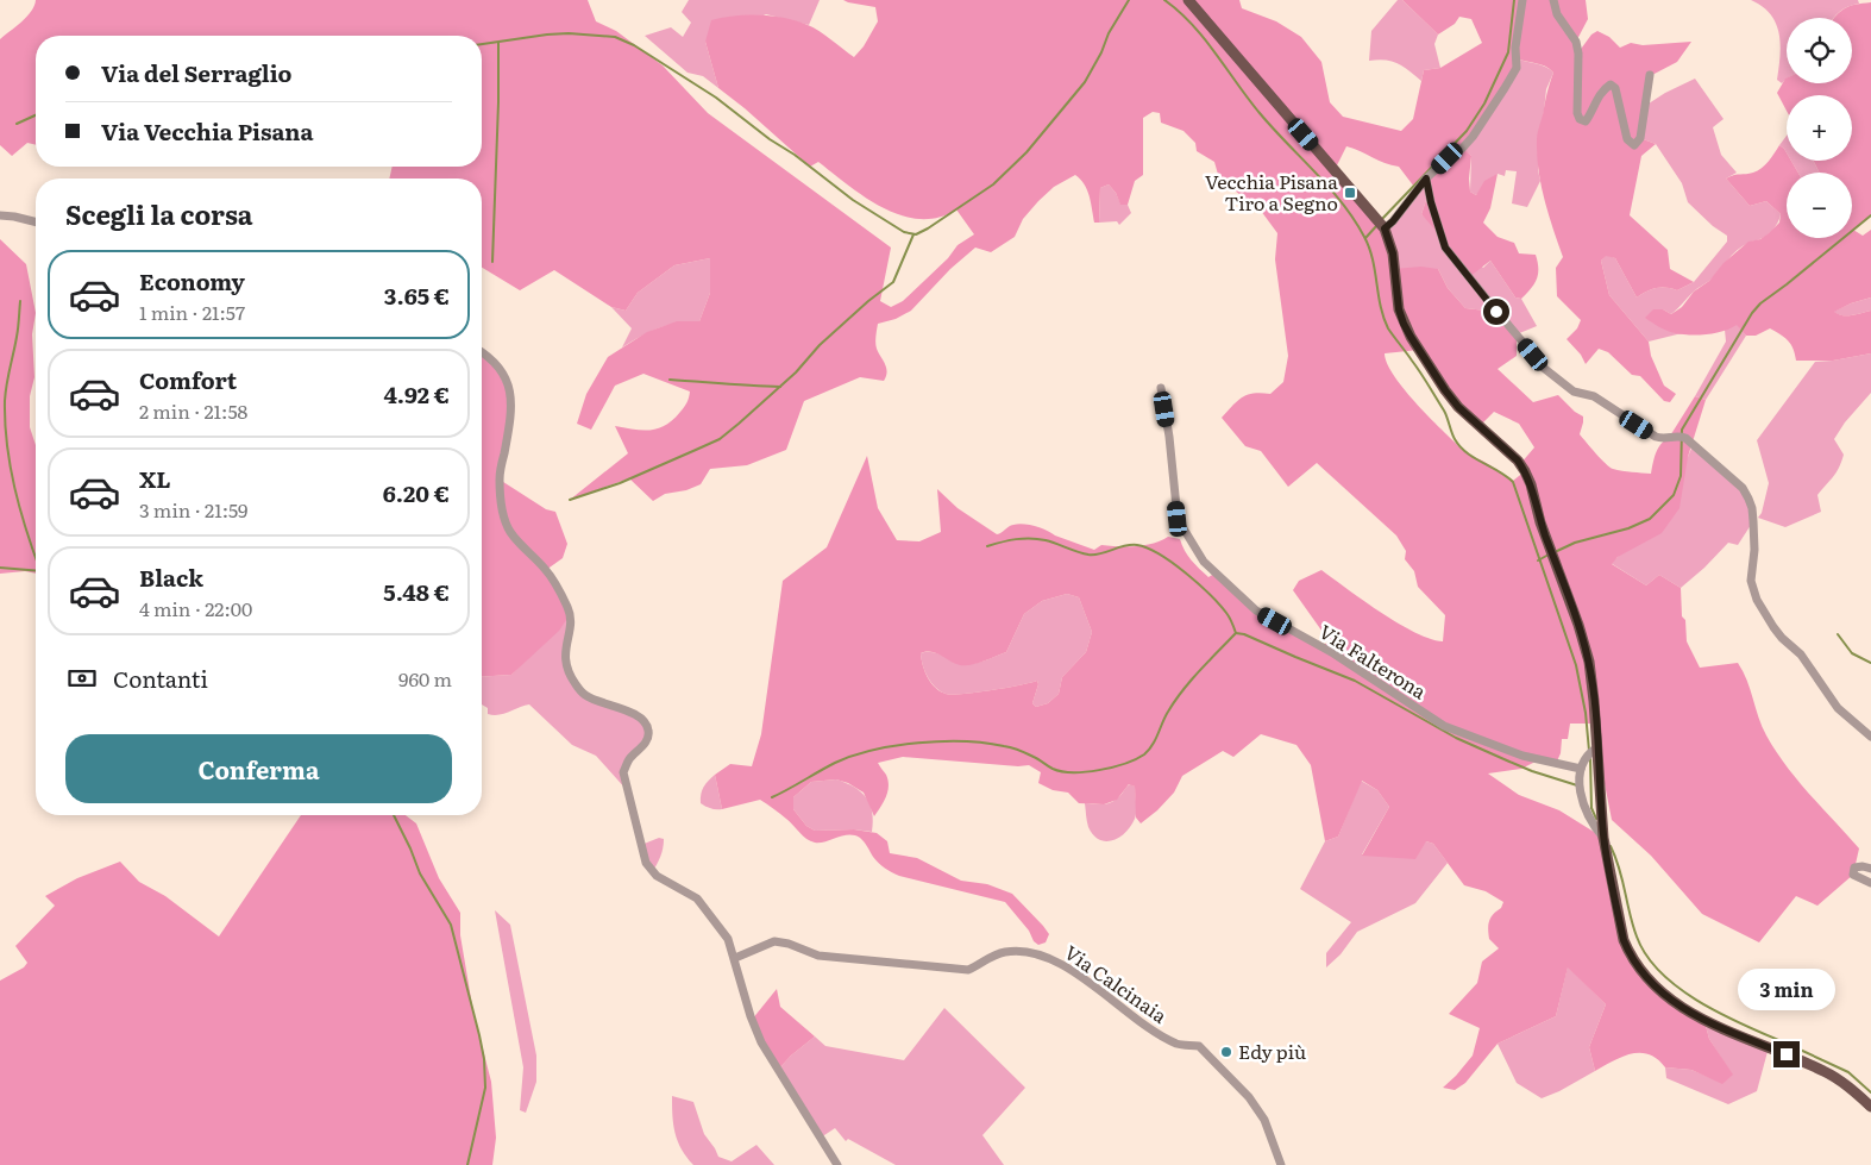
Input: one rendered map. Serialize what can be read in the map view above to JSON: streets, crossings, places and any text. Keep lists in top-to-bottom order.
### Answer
{
  "streets": {
    "street": ["Via Falterona", "Via Calcinaia"]
  },
  "places": {
    "transit": ["Vecchia Pisana Tiro a Segno"],
    "other": ["Edy più"]
  },
  "page": {
    "map_buttons": ["+", "−"],
    "banner": ["Via del Serraglio", "Via Vecchia Pisana"],
    "heading": "Scegli la corsa",
    "list": [
      {
        "name": "Economy",
        "note": "1 min · 21:57",
        "value": "3.65 €"
      },
      {
        "name": "Comfort",
        "note": "2 min · 21:58",
        "value": "4.92 €"
      },
      {
        "name": "XL",
        "note": "3 min · 21:59",
        "value": "6.20 €"
      },
      {
        "name": "Black",
        "note": "4 min · 22:00",
        "value": "5.48 €"
      }
    ],
    "pay": ["Contanti", "960 m"],
    "buttons": "Conferma",
    "bubble": "3 min"
  }
}
